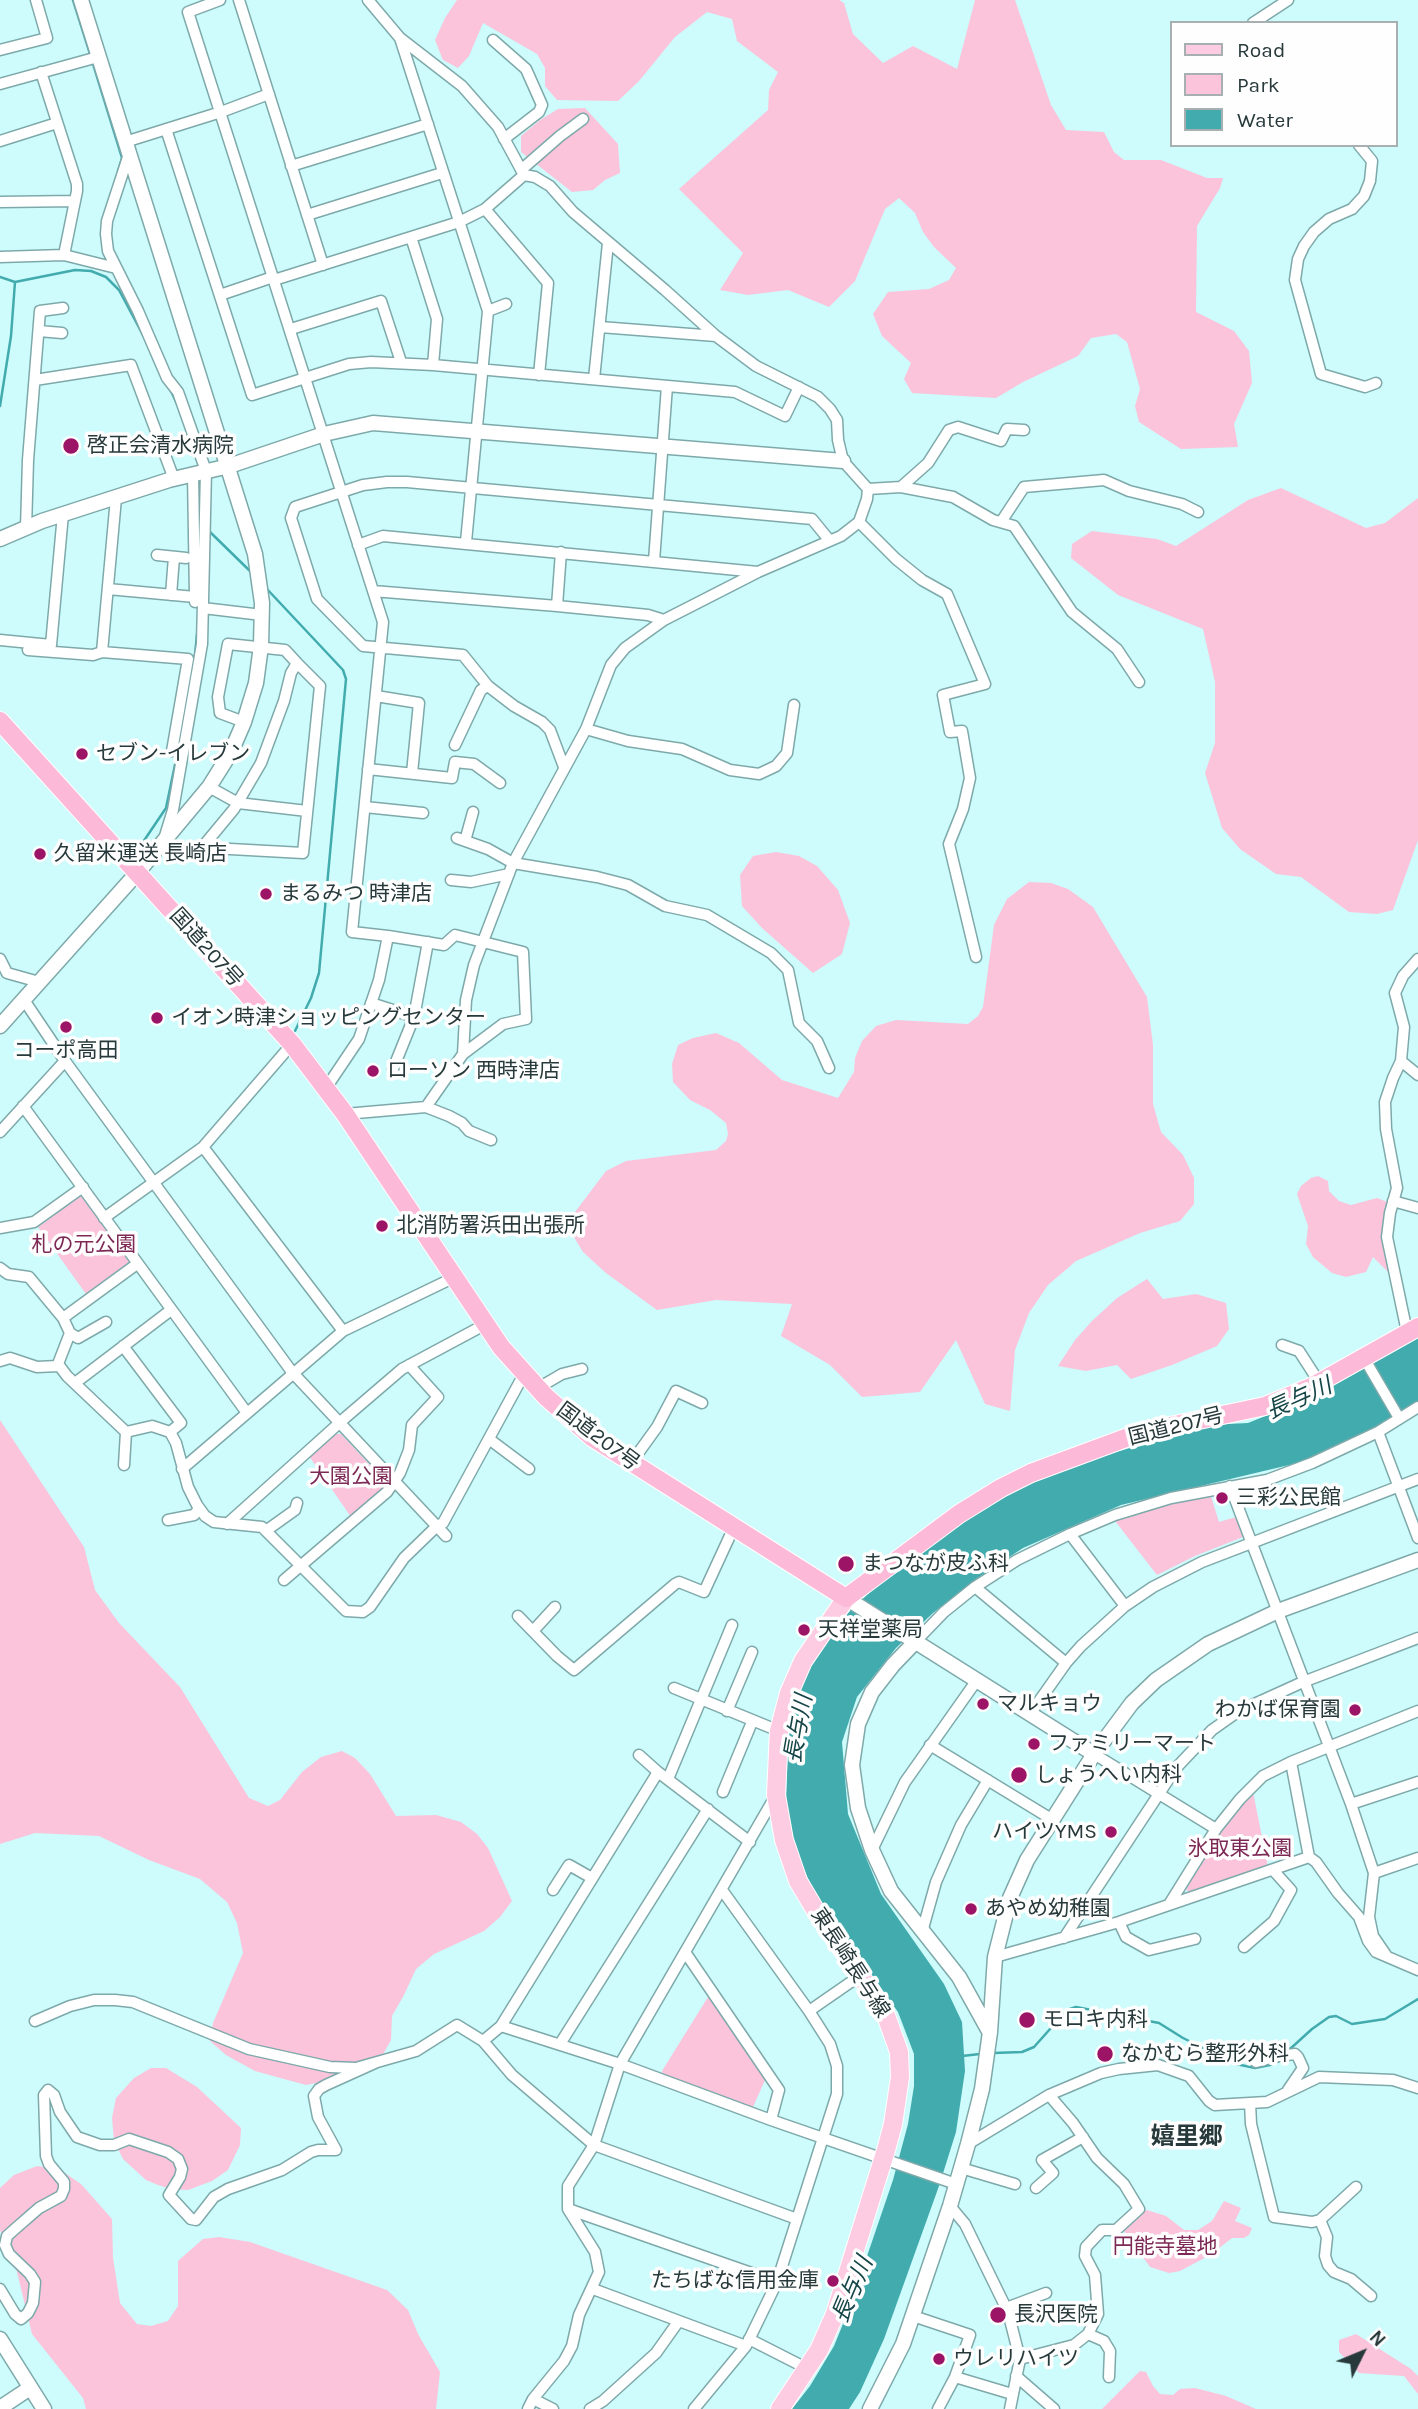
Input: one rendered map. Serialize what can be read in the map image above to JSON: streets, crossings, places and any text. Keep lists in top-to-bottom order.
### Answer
{
  "streets": {
    "highway": ["国道207号"],
    "main road": ["東長崎長与線"]
  },
  "crossings": [
    ["国道207号", "東長崎長与線"]
  ],
  "districts": ["嬉里郷"],
  "water": ["長与川"],
  "parks": [
    "札の元公園",
    "大園公園",
    "氷取東公園",
    "円能寺墓地"
  ],
  "places": [
    "啓正会清水病院",
    "セブン-イレブン",
    "久留米運送 長崎店",
    "まるみつ 時津店",
    "イオン時津ショッピングセンター",
    "コーポ高田",
    "ローソン 西時津店",
    "北消防署浜田出張所",
    "三彩公民館",
    "まつなが皮ふ科",
    "天祥堂薬局",
    "マルキョウ",
    "わかば保育園",
    "ファミリーマート",
    "しょうへい内科",
    "ハイツYMS",
    "あやめ幼稚園",
    "モロキ内科",
    "なかむら整形外科",
    "たちばな信用金庫",
    "長沢医院",
    "ウレリハイツ"
  ],
  "legend": ["Road", "Park", "Water"],
  "north": "top right"
}
